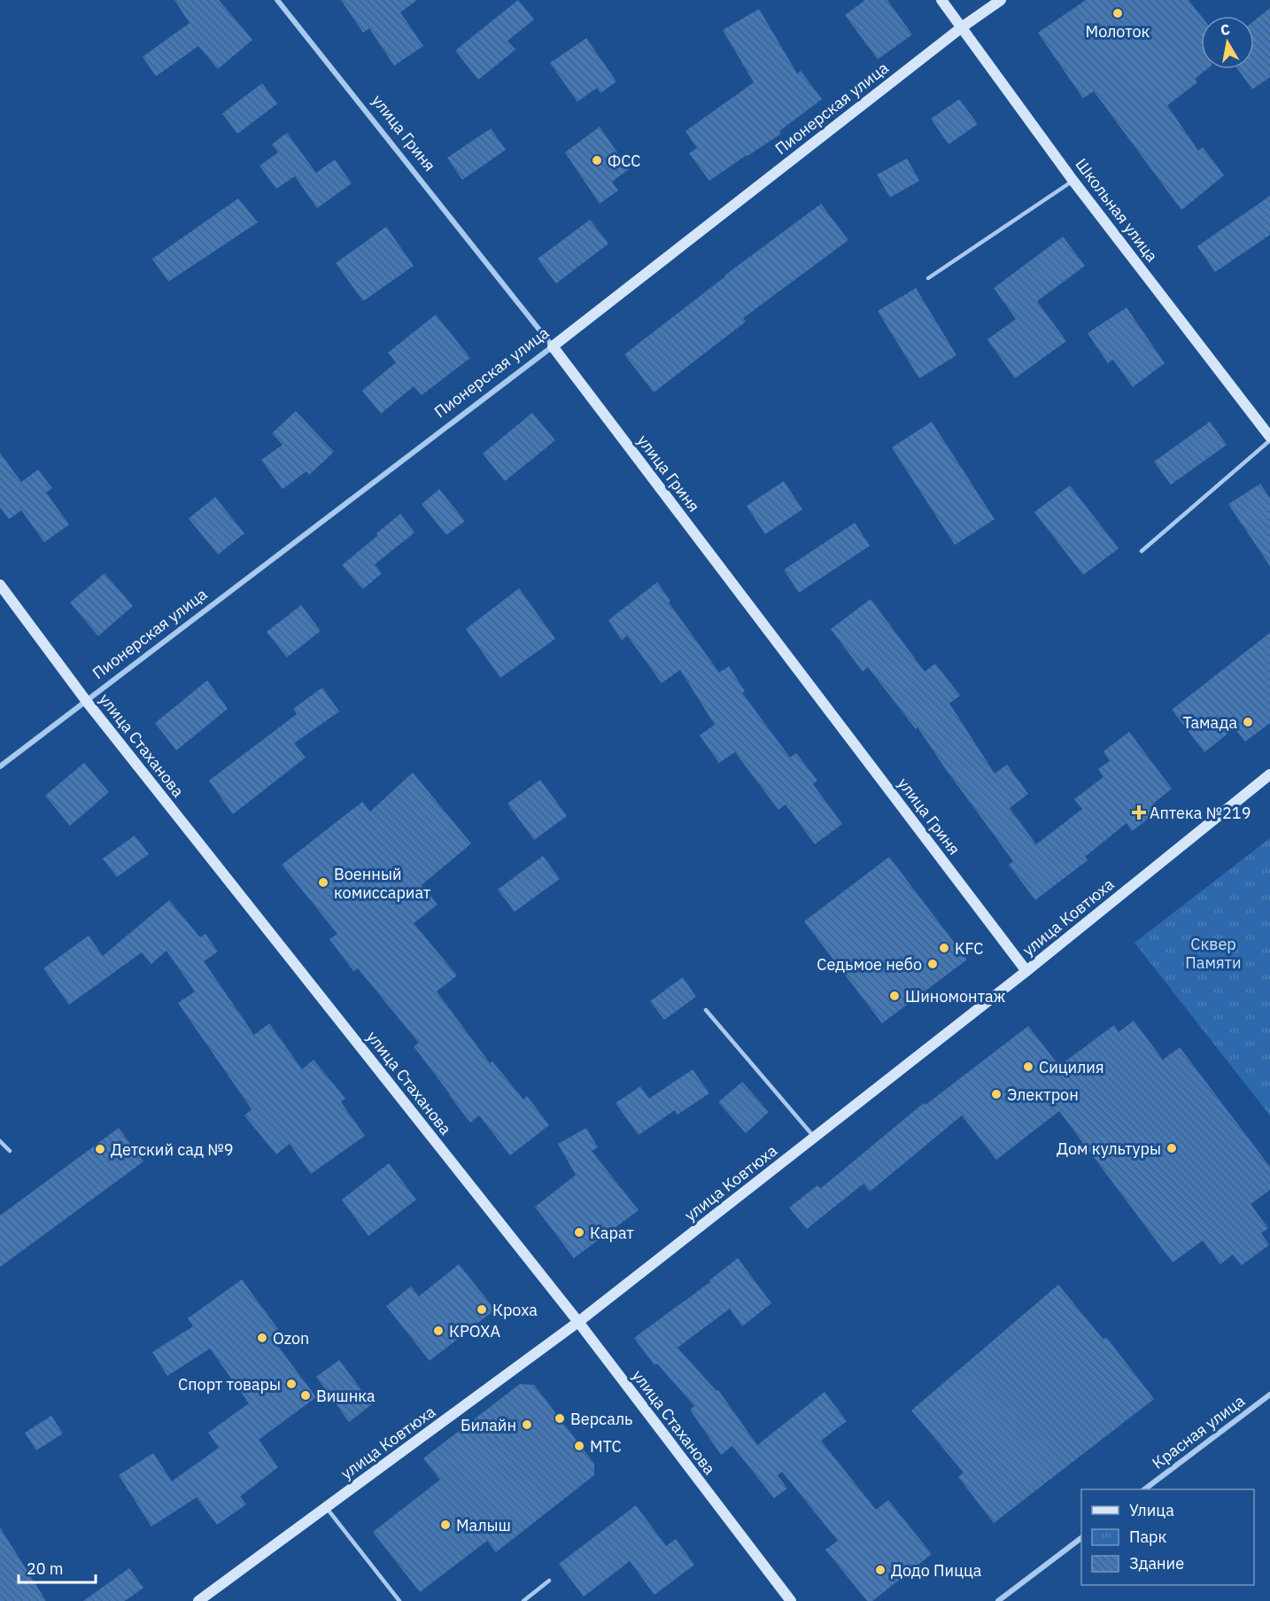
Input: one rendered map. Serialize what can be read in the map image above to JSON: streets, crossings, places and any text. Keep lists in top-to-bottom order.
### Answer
{
  "streets": {
    "street": [
      "Пионерская улица",
      "улица Гриня",
      "Школьная улица",
      "улица Стаханова",
      "улица Ковтюха",
      "Красная улица"
    ]
  },
  "crossings": [
    ["Пионерская улица", "улица Гриня"],
    ["Пионерская улица", "Школьная улица"],
    ["Пионерская улица", "улица Стаханова"],
    ["улица Гриня", "улица Ковтюха"],
    ["улица Стаханова", "улица Ковтюха"]
  ],
  "parks": ["Сквер Памяти"],
  "places": {
    "other": [
      "Молоток",
      "ФСС",
      "Тамада",
      "Военный комиссариат",
      "KFC",
      "Седьмое небо",
      "Шиномонтаж",
      "Сицилия",
      "Электрон",
      "Дом культуры",
      "Детский сад №9",
      "Карат",
      "Кроха",
      "КРОХА",
      "Ozon",
      "Спорт товары",
      "Вишнка",
      "Версаль",
      "Билайн",
      "МТС",
      "Малыш",
      "Додо Пицца"
    ],
    "health": ["Аптека №219"]
  },
  "legend": ["Улица", "Парк", "Здание"],
  "scale_bar": "20 m",
  "north": "top"
}
